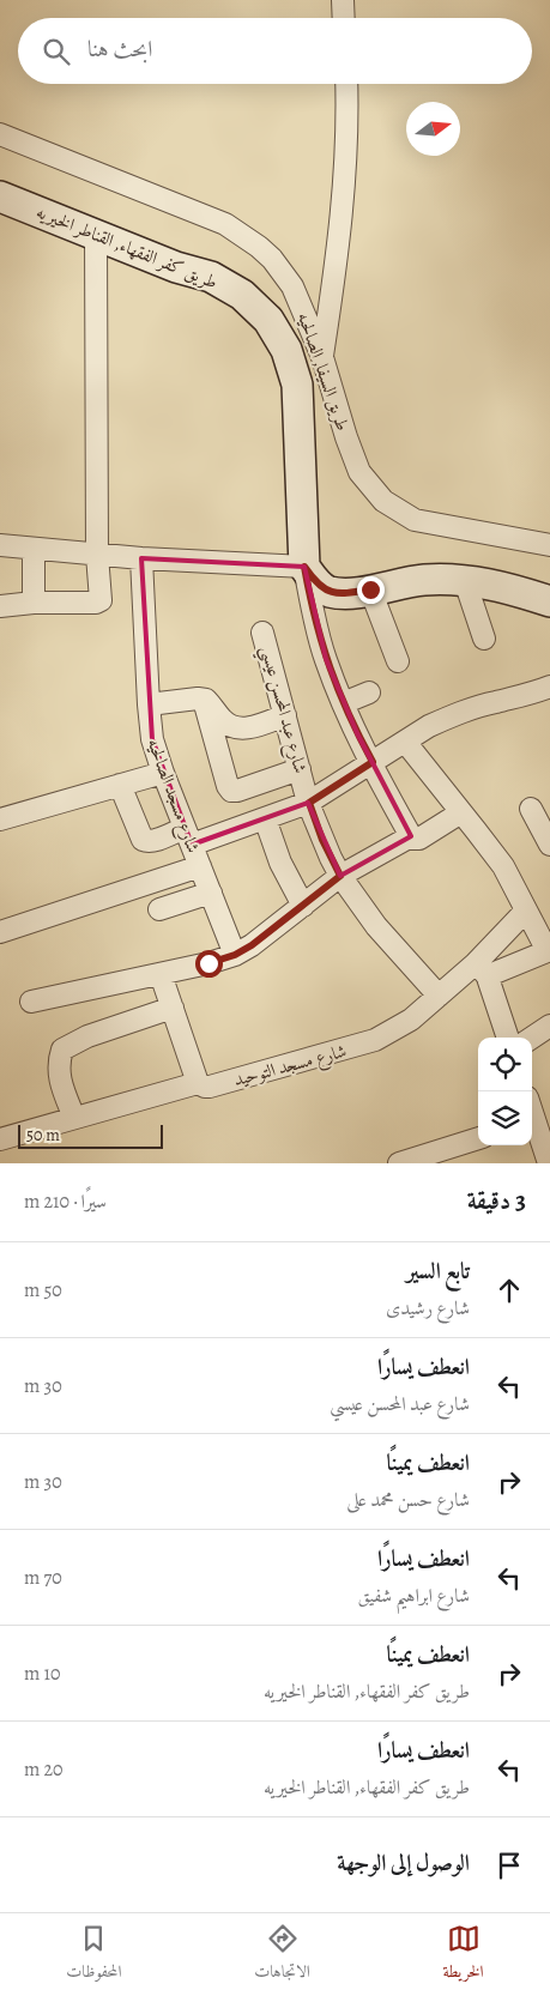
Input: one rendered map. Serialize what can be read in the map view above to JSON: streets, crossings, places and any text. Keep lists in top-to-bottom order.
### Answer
{
  "streets": {
    "street": [
      "طريق كفر الفقهاء, القناطر الخيريه",
      "طريق السيفا, الصالحيه",
      "شارع عبد المحسن عيسي",
      "شارع مسجد الصالحيه",
      "شارع مسجد التوحيد"
    ]
  },
  "crossings": [
    ["شارع عبد المحسن عيسي", "شارع مسجد التوحيد"]
  ],
  "scale_bar": "50 m",
  "north": "right",
  "page": {
    "search": "ابحث هنا",
    "scale": "50 m",
    "heading": ["3 دقيقة", "سيرًا · 210 m"],
    "list": [
      ["تابع السير", "شارع رشيدى", "50 m"],
      ["انعطف يسارًا", "شارع عبد المحسن عيسي", "30 m"],
      ["انعطف يمينًا", "شارع حسن محمد على", "30 m"],
      ["انعطف يسارًا", "شارع ابراهيم شفيق", "70 m"],
      ["انعطف يمينًا", "طريق كفر الفقهاء, القناطر الخيريه", "10 m"],
      ["انعطف يسارًا", "طريق كفر الفقهاء, القناطر الخيريه", "20 m"],
      "الوصول إلى الوجهة"
    ],
    "nav": ["الخريطة", "الاتجاهات", "المحفوظات"]
  }
}
